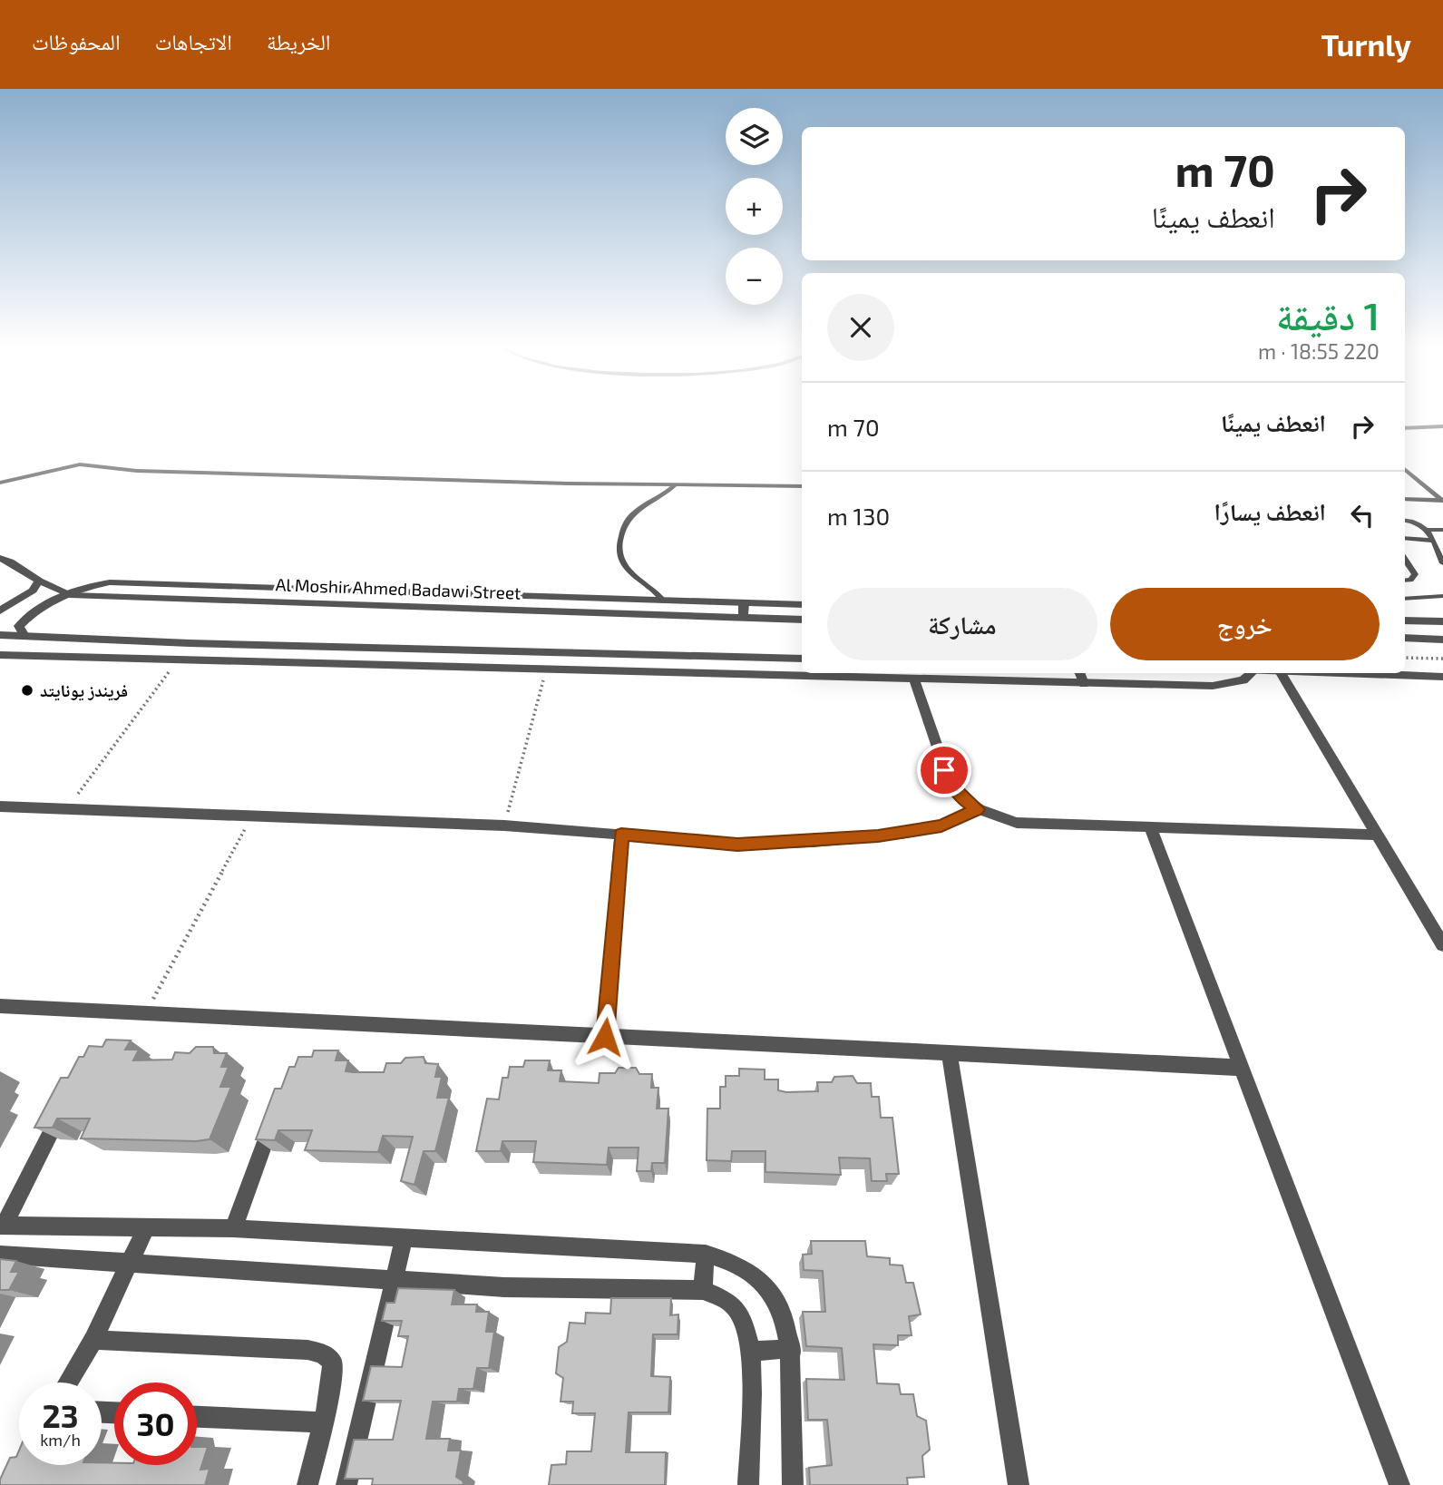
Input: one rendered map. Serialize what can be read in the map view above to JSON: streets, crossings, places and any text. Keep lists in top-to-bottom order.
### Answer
{
  "streets": {
    "street": ["Al Moshir Ahmed Badawi Street"]
  },
  "places": ["فريندز يونايتد"],
  "page": {
    "header": "Turnly",
    "nav": ["الخريطة", "الاتجاهات", "المحفوظات"],
    "map_buttons": ["+", "−"],
    "turn": ["70 m", "انعطف يمينًا"],
    "heading": ["1 دقيقة", "220 m · 18:55"],
    "list": [
      {
        "name": "انعطف يمينًا",
        "value": "70 m"
      },
      {
        "name": "انعطف يسارًا",
        "value": "130 m"
      }
    ],
    "buttons": ["خروج", "مشاركة"],
    "speed": "23 km/h",
    "limit": "30"
  }
}
